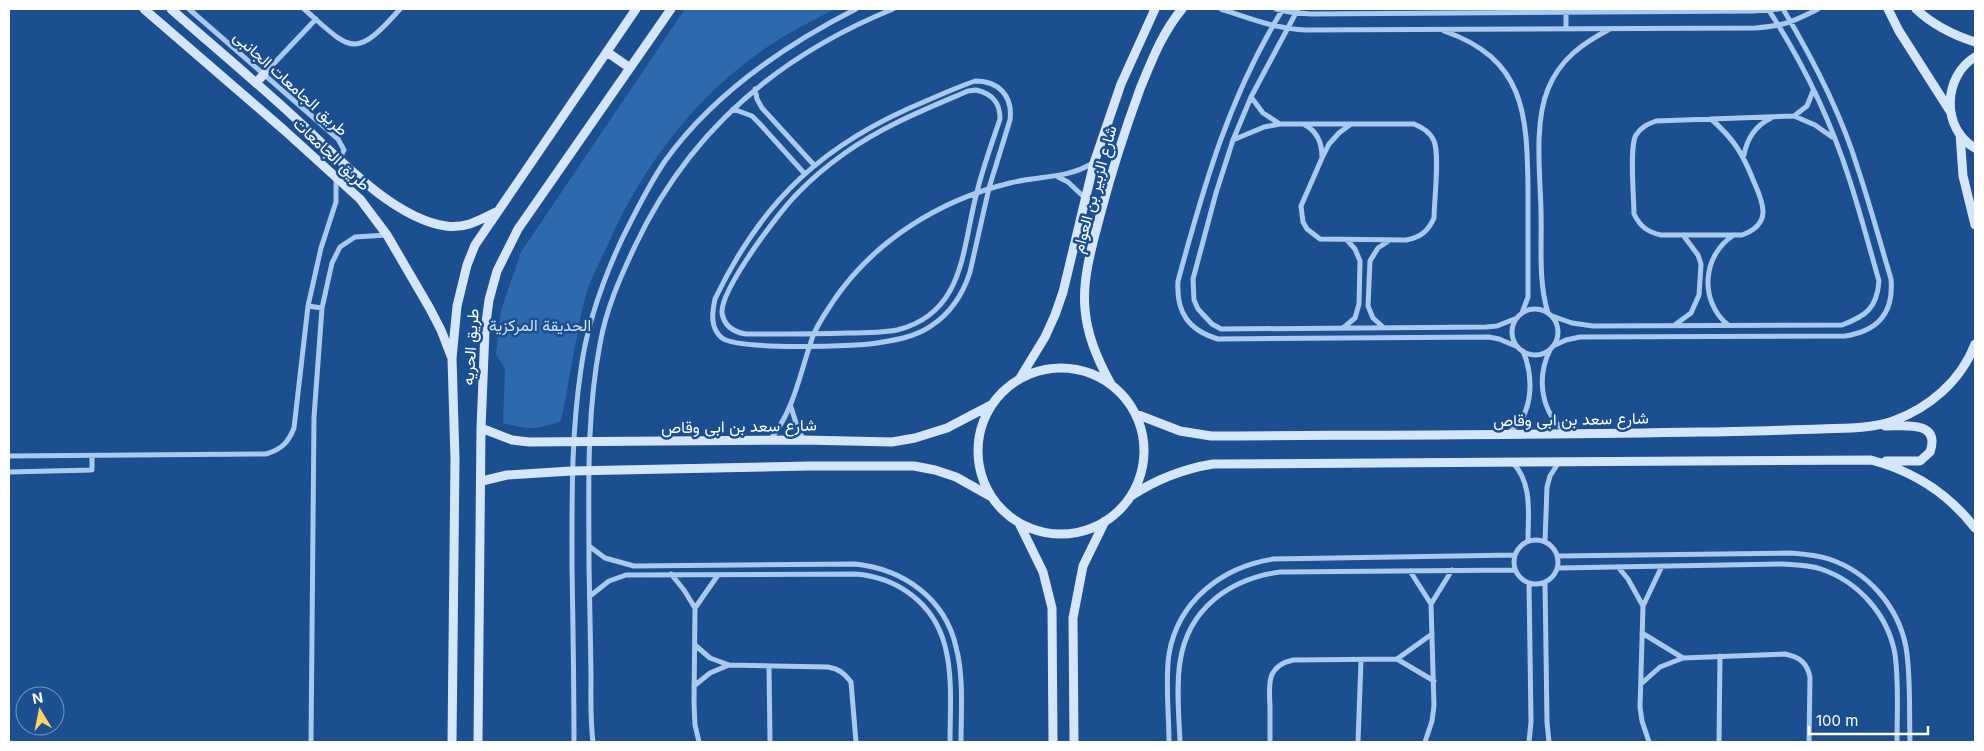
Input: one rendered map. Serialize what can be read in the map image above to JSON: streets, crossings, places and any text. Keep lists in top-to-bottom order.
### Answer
{
  "streets": {
    "street": [
      "طريق الجامعات الجانبى",
      "طريق الجامعات",
      "شارع الزبير بن العوام",
      "طريق الحريه",
      "شارع سعد بن ابى وقاص"
    ]
  },
  "crossings": [
    ["طريق الجامعات الجانبى", "طريق الجامعات"],
    ["طريق الجامعات", "طريق الحريه"],
    ["شارع الزبير بن العوام", "شارع سعد بن ابى وقاص"],
    ["طريق الحريه", "شارع سعد بن ابى وقاص"]
  ],
  "parks": ["الحديقة المركزية"],
  "scale_bar": "100 m",
  "north": "top"
}
